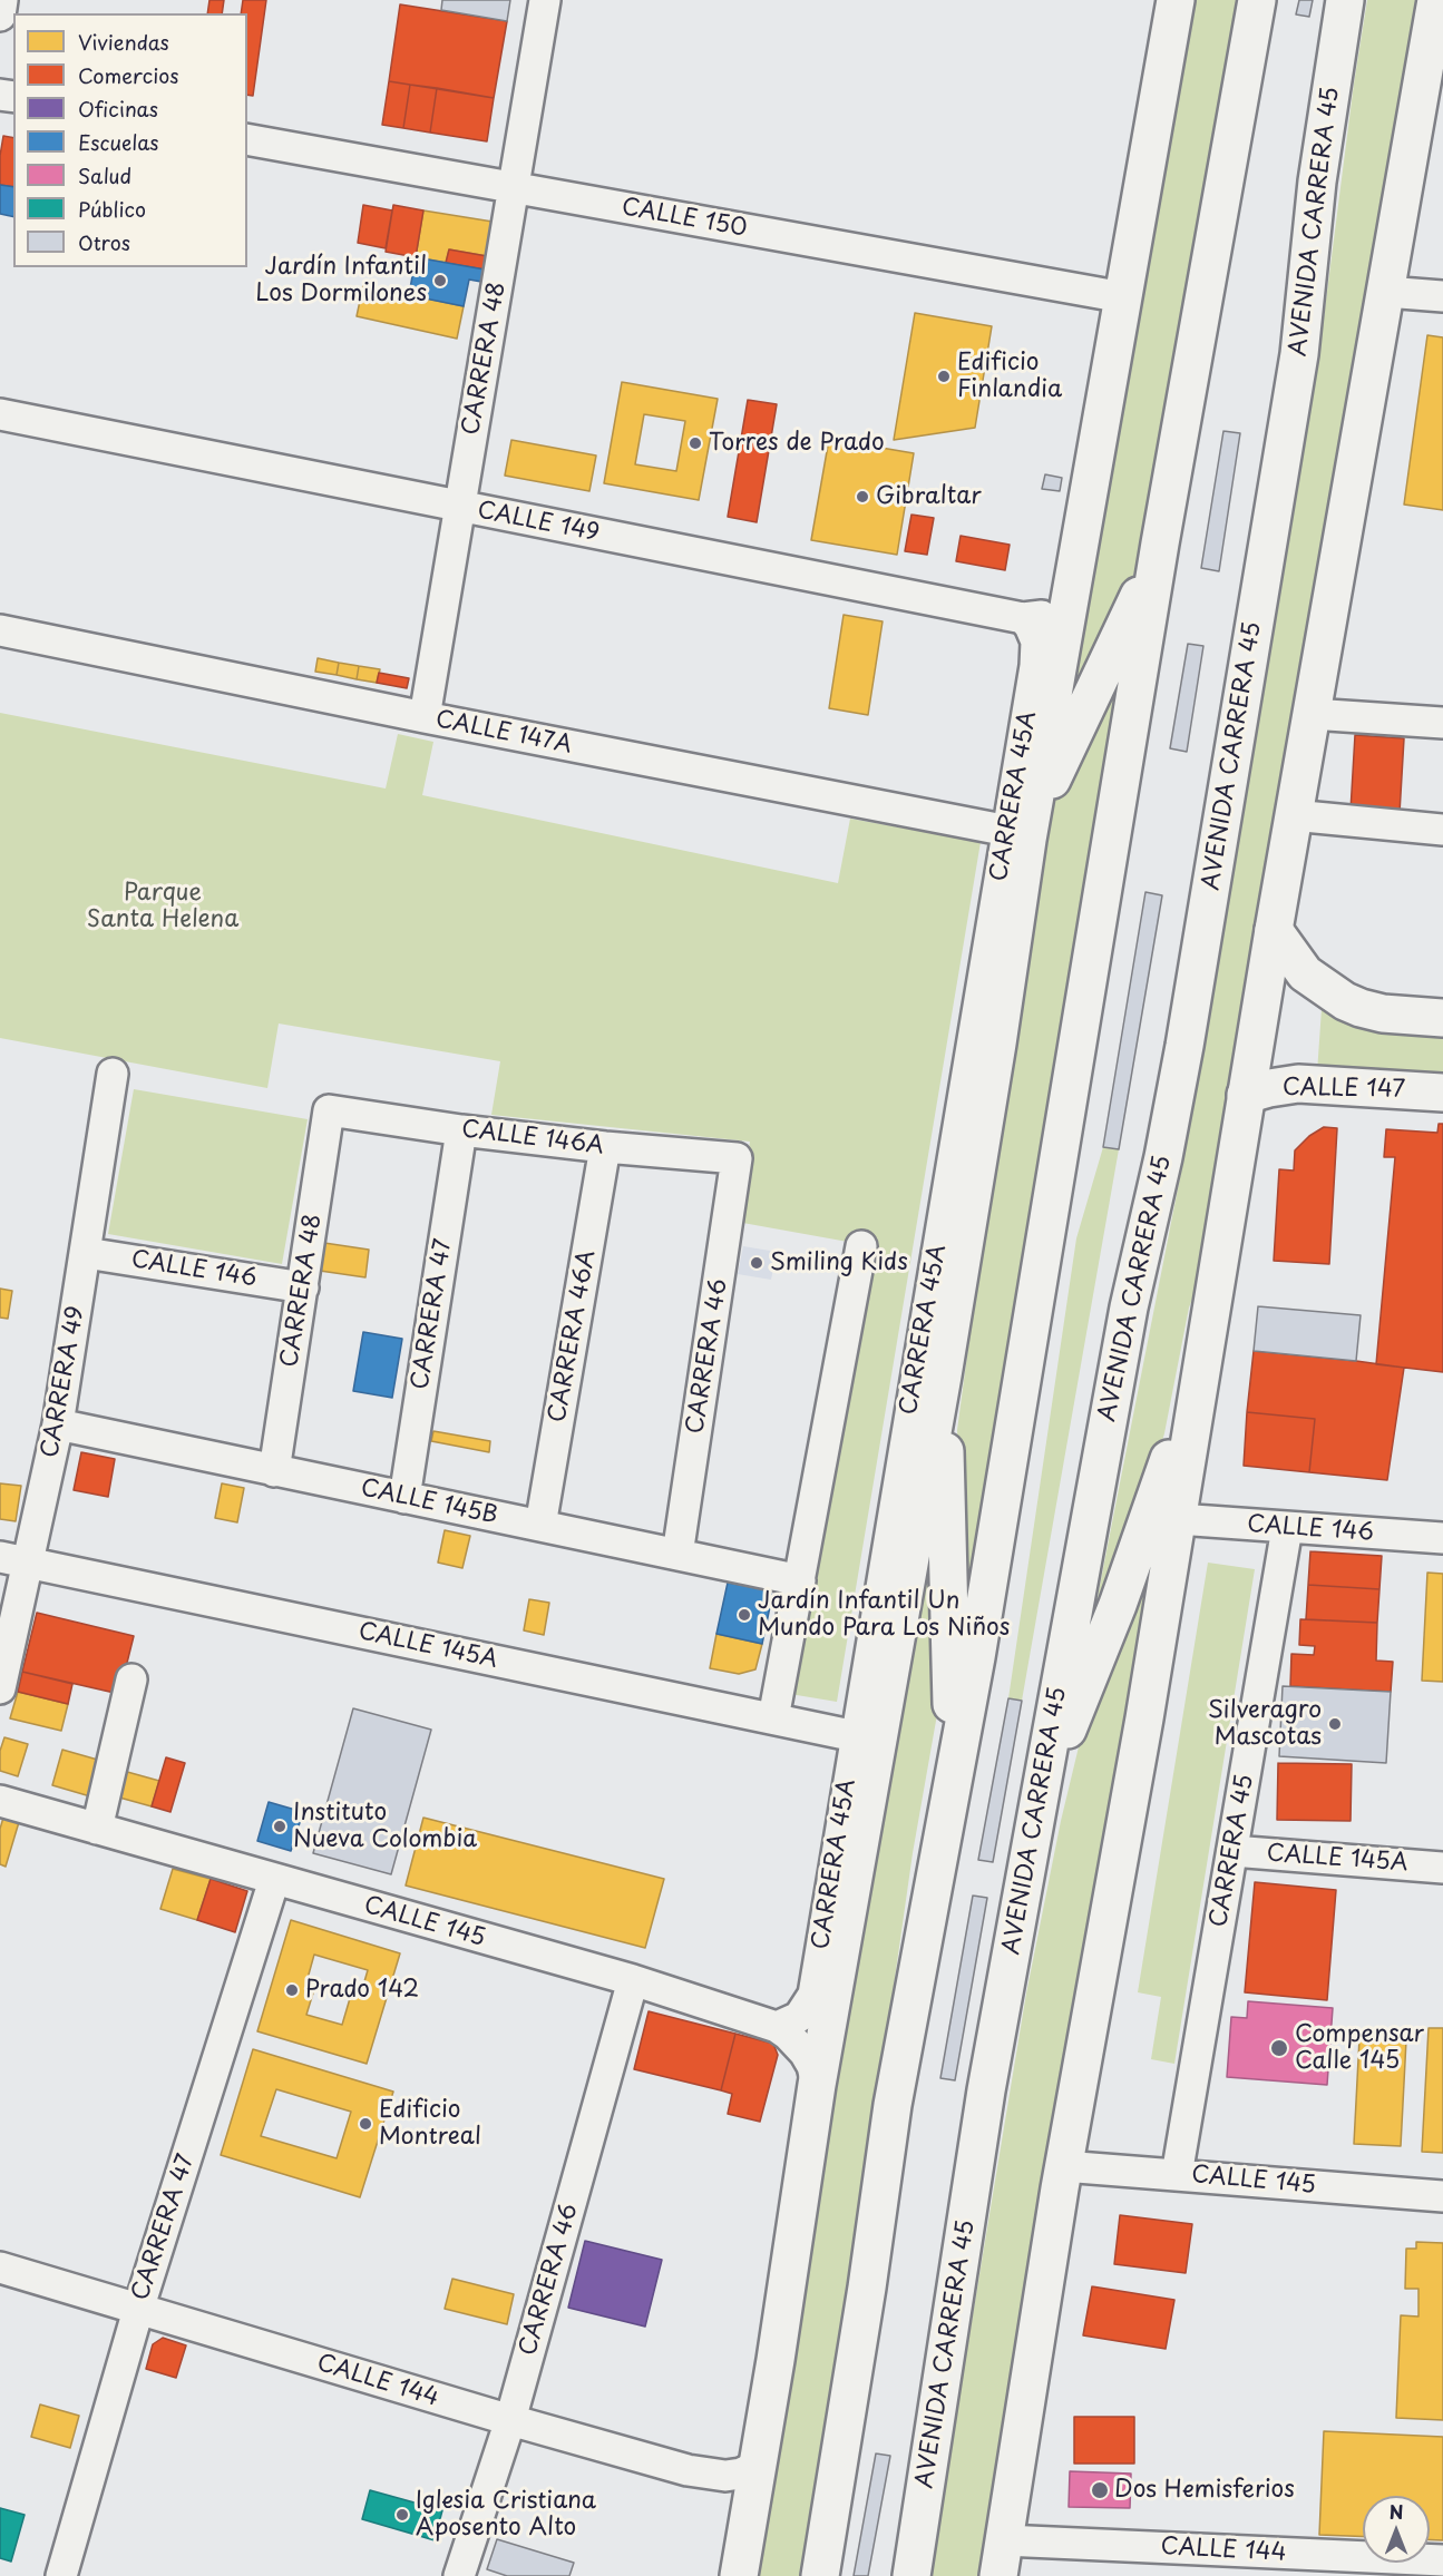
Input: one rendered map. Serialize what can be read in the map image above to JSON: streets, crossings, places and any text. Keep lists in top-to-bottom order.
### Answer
{
  "streets": {
    "main road": ["AVENIDA CARRERA 45", "CALLE 147"],
    "street": [
      "CALLE 150",
      "CARRERA 48",
      "CALLE 149",
      "CALLE 147A",
      "CARRERA 45A",
      "CALLE 146A",
      "CALLE 146",
      "CARRERA 47",
      "CARRERA 46A",
      "CARRERA 46",
      "CARRERA 49",
      "CALLE 145B",
      "CALLE 145A",
      "CARRERA 45",
      "CALLE 145",
      "CALLE 144"
    ]
  },
  "crossings": [
    ["CALLE 150", "CARRERA 48"],
    ["CARRERA 48", "CALLE 149"],
    ["CARRERA 48", "CALLE 147A"],
    ["CARRERA 48", "CALLE 146A"],
    ["CARRERA 48", "CALLE 146"],
    ["CARRERA 48", "CALLE 145B"],
    ["CALLE 149", "CARRERA 45A"],
    ["CALLE 147A", "CARRERA 45A"],
    ["CARRERA 45A", "CALLE 145A"],
    ["CARRERA 45A", "CALLE 145"],
    ["CALLE 146A", "CARRERA 47"],
    ["CALLE 146A", "CARRERA 46A"],
    ["CALLE 146A", "CARRERA 46"],
    ["CALLE 146", "CARRERA 49"],
    ["CALLE 146", "CARRERA 45"],
    ["CARRERA 47", "CALLE 145B"],
    ["CARRERA 47", "CALLE 145"],
    ["CARRERA 47", "CALLE 144"],
    ["CARRERA 46A", "CALLE 145B"],
    ["CARRERA 46", "CALLE 145B"],
    ["CARRERA 46", "CALLE 145"],
    ["CARRERA 46", "CALLE 144"],
    ["CARRERA 49", "CALLE 145B"],
    ["CARRERA 49", "CALLE 145A"],
    ["CALLE 145A", "CARRERA 45"],
    ["CARRERA 45", "CALLE 145"]
  ],
  "parks": ["Parque Santa Helena"],
  "places": [
    "Jardín Infantil Los Dormilones",
    "Edificio Finlandia",
    "Torres de Prado",
    "Gibraltar",
    "Smiling Kids",
    "Jardín Infantil Un Mundo Para Los Niños",
    "Silveragro Mascotas",
    "Instituto Nueva Colombia",
    "Prado 142",
    "Compensar Calle 145",
    "Edificio Montreal",
    "Dos Hemisferios",
    "Iglesia Cristiana Aposento Alto"
  ],
  "legend": [
    "Viviendas",
    "Comercios",
    "Oficinas",
    "Escuelas",
    "Salud",
    "Público",
    "Otros"
  ],
  "north": "top"
}
